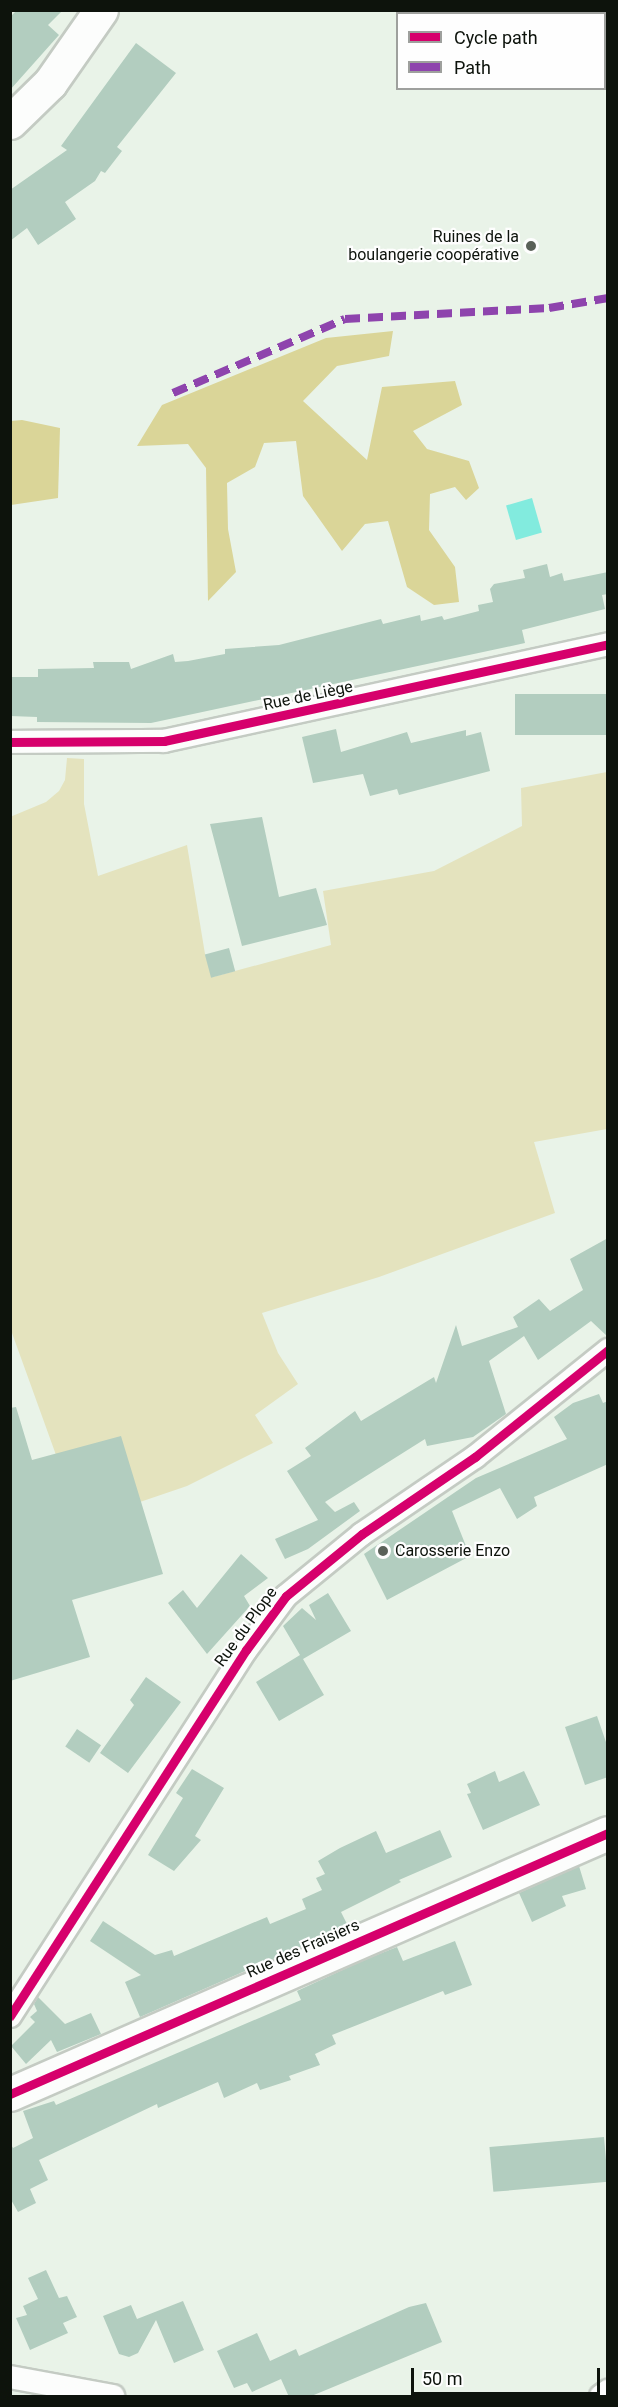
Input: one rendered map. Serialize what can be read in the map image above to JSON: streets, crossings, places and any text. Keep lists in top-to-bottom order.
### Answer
{
  "streets": {
    "street": ["Rue de Liège", "Rue du Plope", "Rue des Fraisiers"]
  },
  "places": ["Ruines de la boulangerie coopérative", "Carosserie Enzo"],
  "legend": ["Cycle path", "Path"],
  "scale_bar": "50 m"
}
